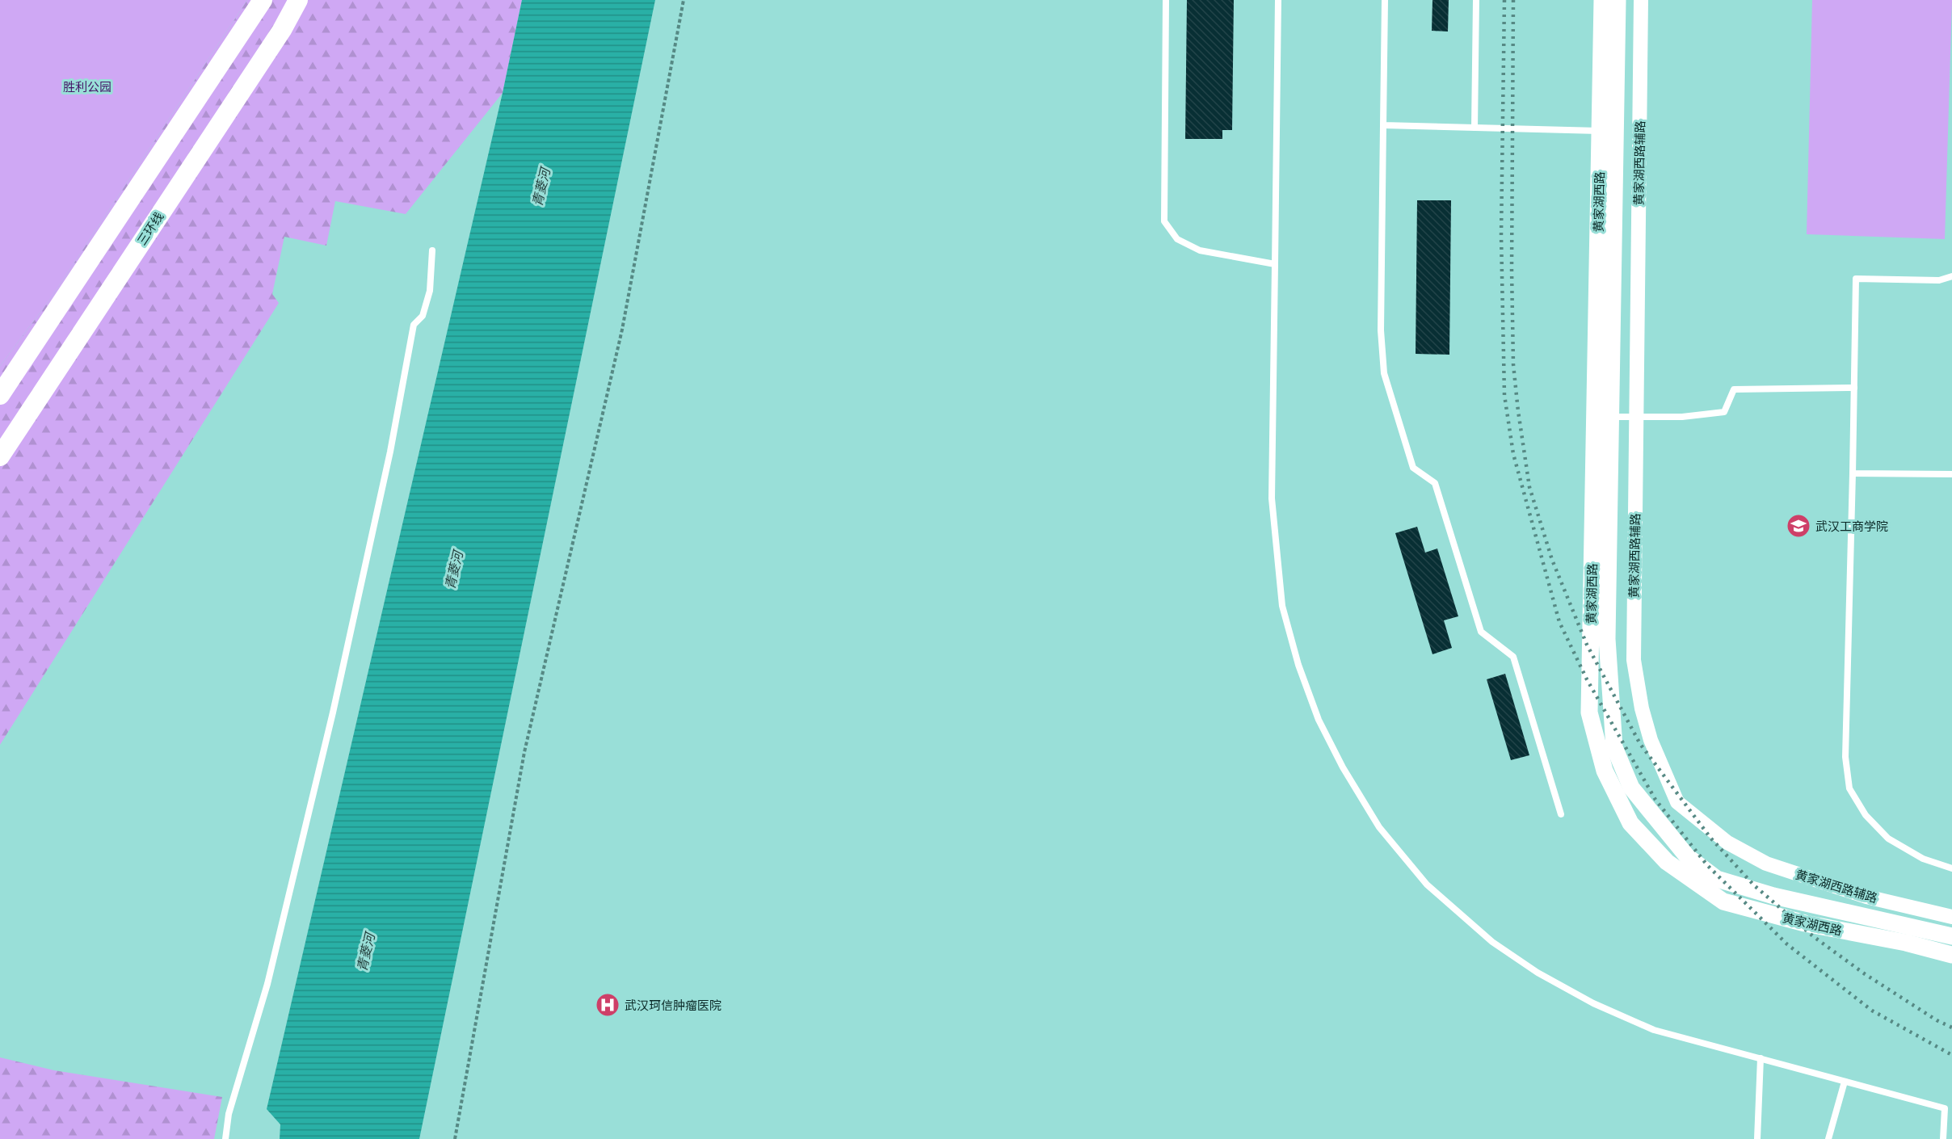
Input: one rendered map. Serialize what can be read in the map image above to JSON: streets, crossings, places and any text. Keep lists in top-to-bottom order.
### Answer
{
  "streets": {
    "highway": ["三环线"],
    "main road": ["黄家湖西路"],
    "street": ["黄家湖西路辅路"]
  },
  "water": ["青菱河"],
  "parks": ["胜利公园"],
  "places": {
    "school or university": ["武汉工商学院"],
    "hospital": ["武汉珂信肿瘤医院"]
  }
}
